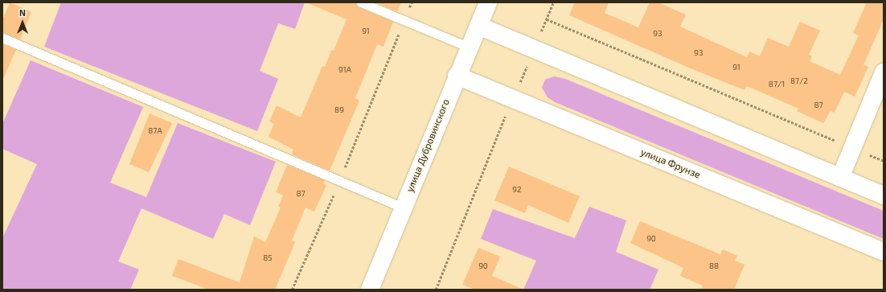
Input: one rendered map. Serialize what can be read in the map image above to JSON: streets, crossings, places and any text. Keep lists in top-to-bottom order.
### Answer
{
  "streets": {
    "main road": ["улица Дубровинского", "улица Фрунзе"]
  },
  "crossings": [
    ["улица Дубровинского", "улица Фрунзе"]
  ],
  "house_numbers": [
    "91",
    "93",
    "93",
    "91",
    "91А",
    "87/2",
    "87/1",
    "87",
    "89",
    "87А",
    "92",
    "87",
    "90",
    "85",
    "90",
    "88"
  ],
  "north": "top"
}
